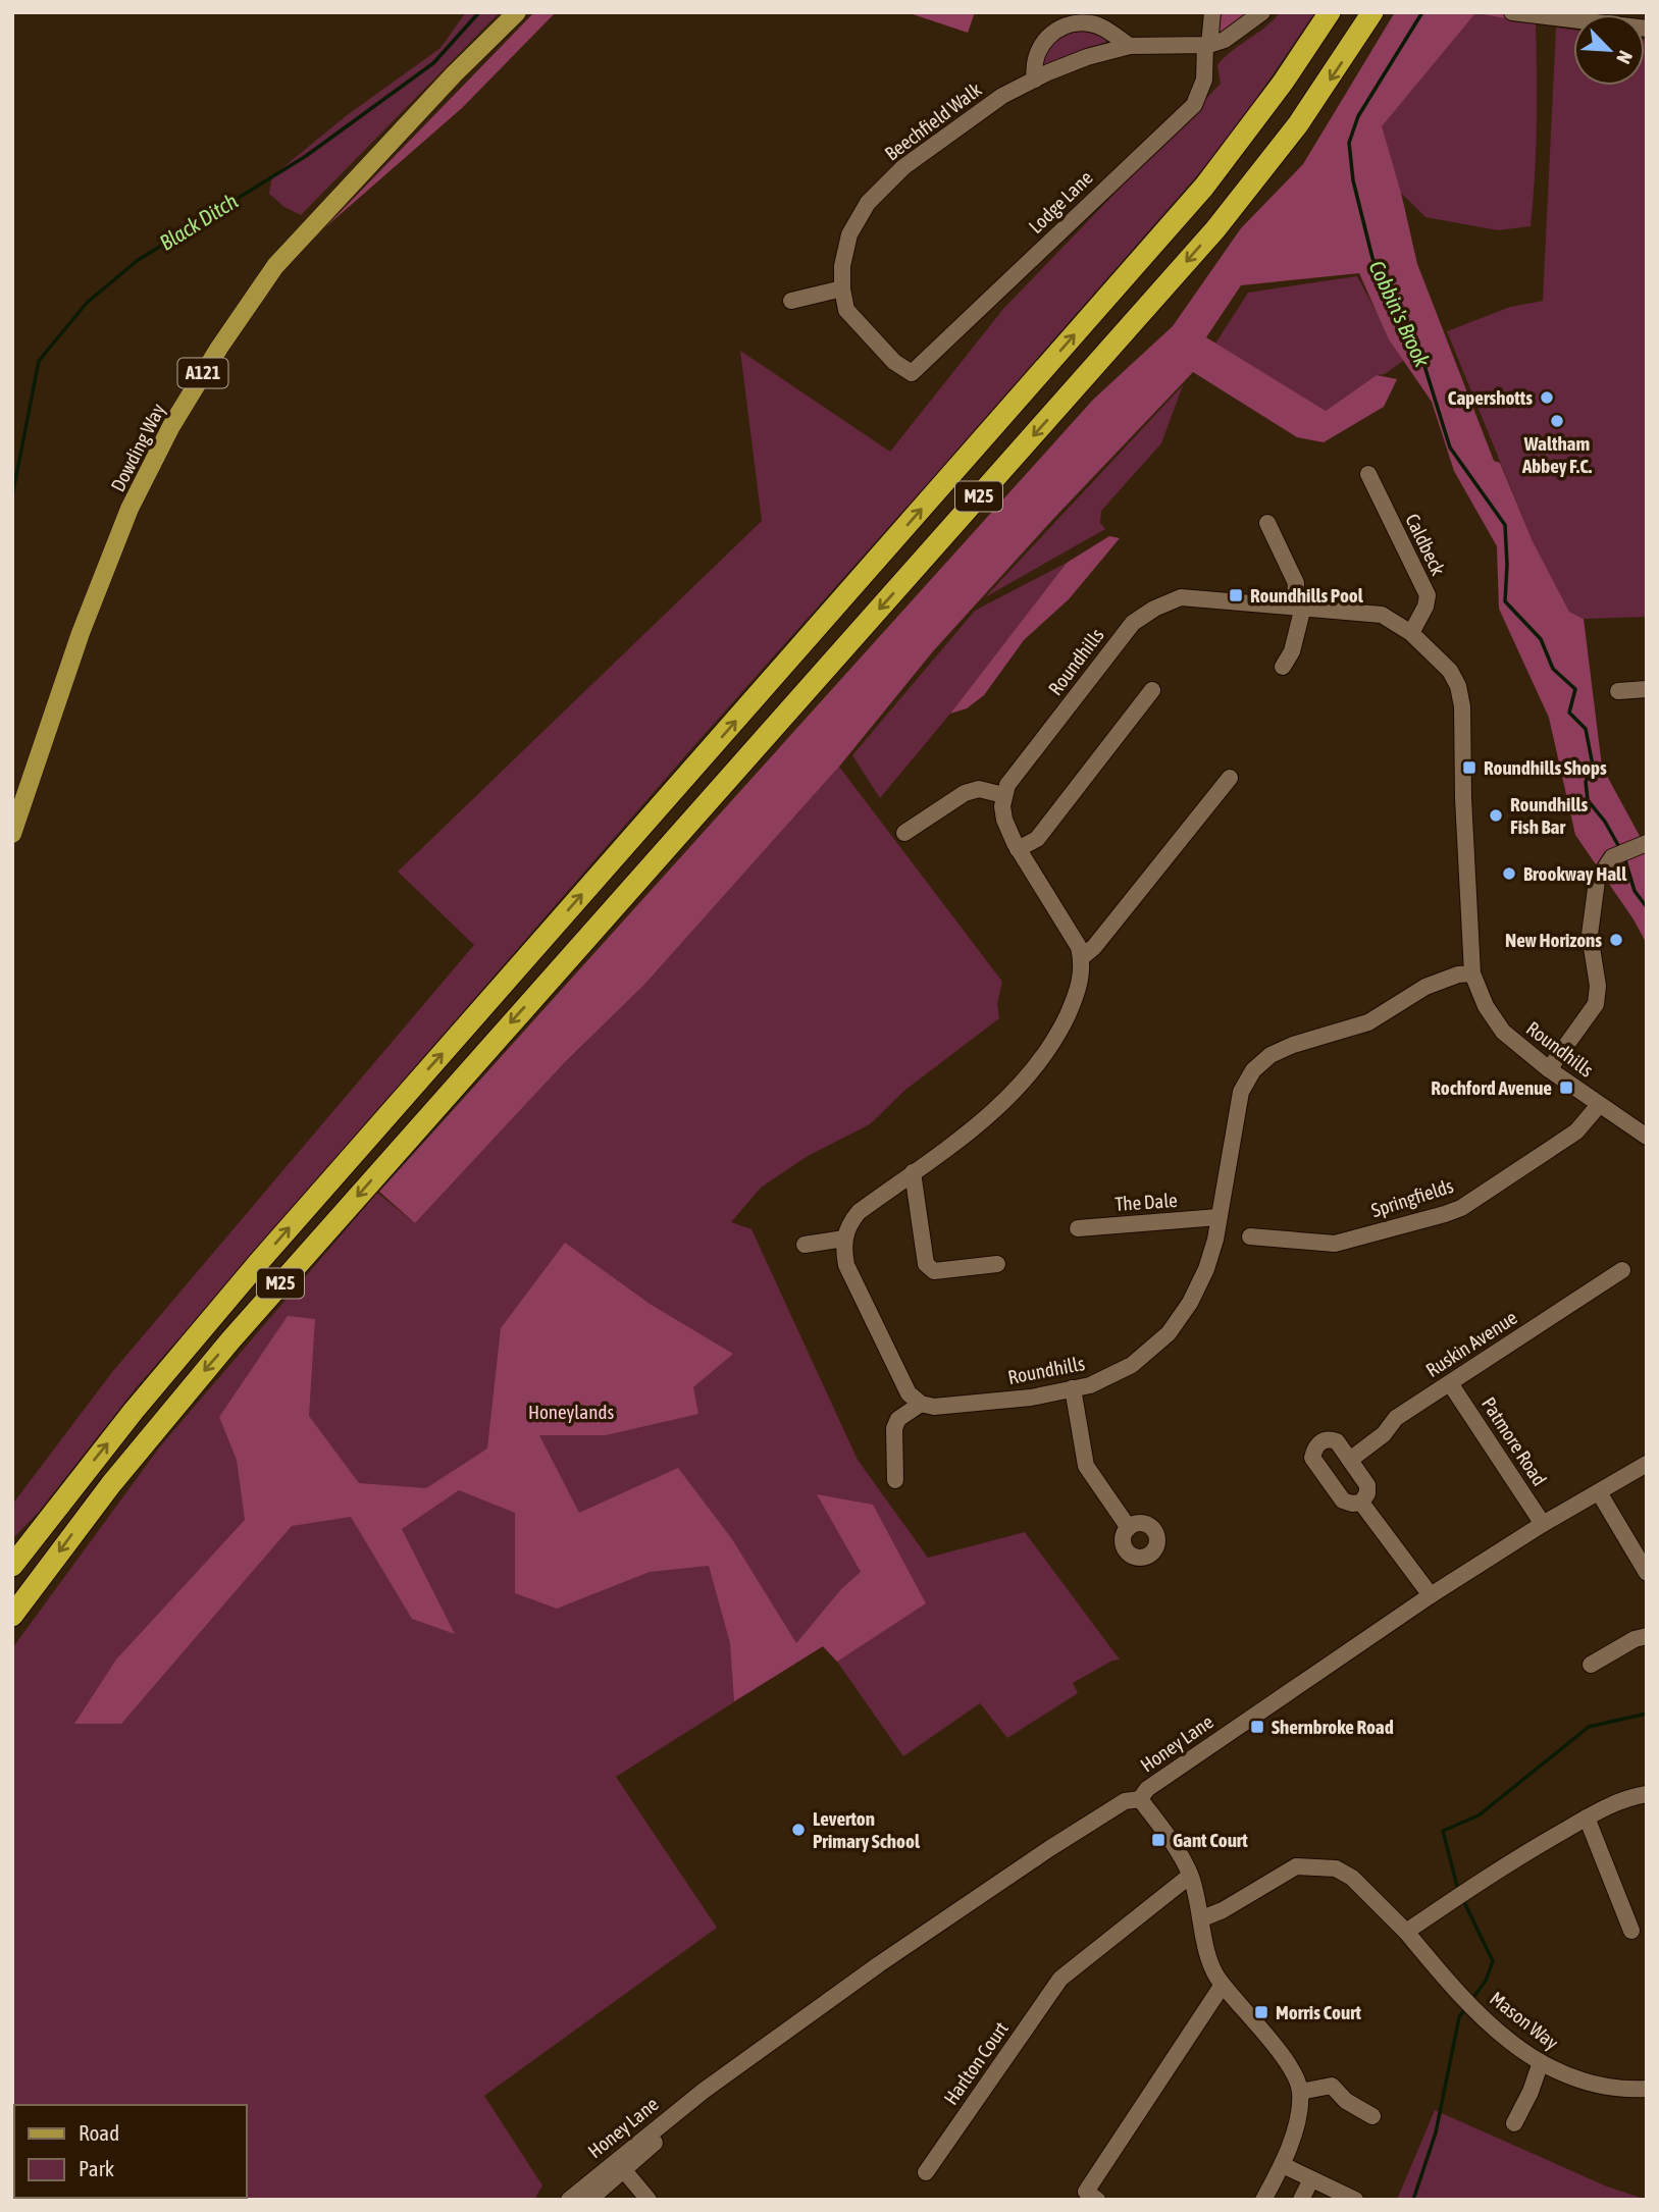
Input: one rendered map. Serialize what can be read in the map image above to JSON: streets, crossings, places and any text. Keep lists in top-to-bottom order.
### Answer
{
  "streets": {
    "highway": ["M25"],
    "main road": ["A121", "Dowding Way"],
    "street": [
      "Beechfield Walk",
      "Lodge Lane",
      "Caldbeck",
      "Roundhills",
      "Springfields",
      "The Dale",
      "Ruskin Avenue",
      "Patmore Road",
      "Honey Lane",
      "Mason Way",
      "Harlton Court"
    ]
  },
  "crossings": [
    ["Beechfield Walk", "Lodge Lane"],
    ["Caldbeck", "Roundhills"],
    ["Roundhills", "Springfields"],
    ["Roundhills", "The Dale"],
    ["Ruskin Avenue", "Patmore Road"],
    ["Patmore Road", "Honey Lane"]
  ],
  "water": ["Black Ditch", "Cobbin's Brook"],
  "parks": ["Honeylands"],
  "places": {
    "other": [
      "Capershotts",
      "Waltham Abbey F.C.",
      "Roundhills Fish Bar",
      "Brookway Hall",
      "New Horizons",
      "Leverton Primary School"
    ],
    "transit": [
      "Roundhills Pool",
      "Roundhills Shops",
      "Rochford Avenue",
      "Shernbroke Road",
      "Gant Court",
      "Morris Court"
    ]
  },
  "legend": ["Road", "Park"],
  "north": "bottom right"
}
